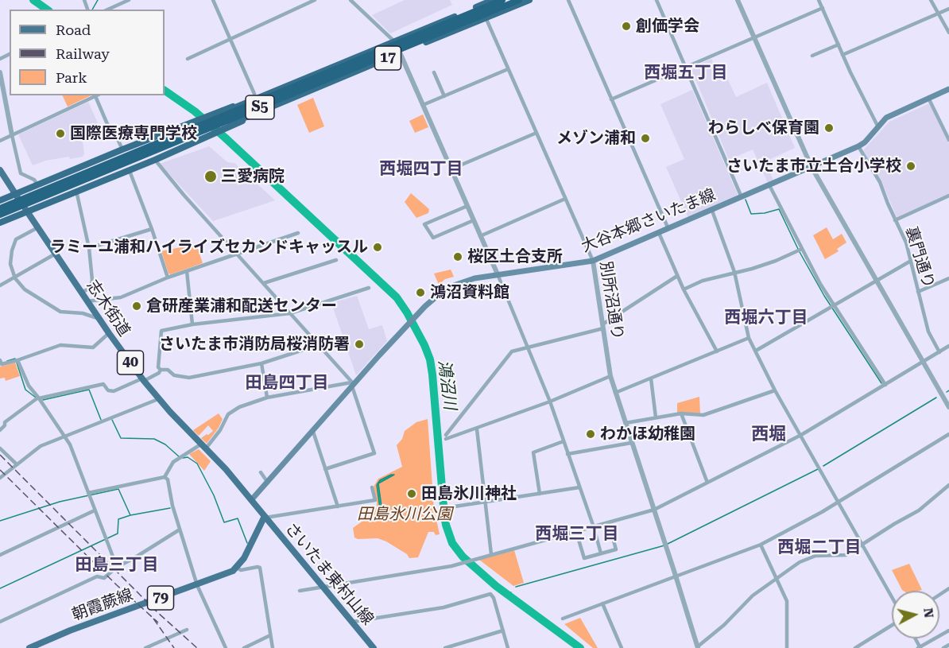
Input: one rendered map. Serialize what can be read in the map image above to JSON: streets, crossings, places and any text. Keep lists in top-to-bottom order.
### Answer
{
  "streets": {
    "highway": ["17", "S5"],
    "main road": [
      "大谷本郷さいたま線",
      "志木街道",
      "40",
      "さいたま東村山線",
      "79",
      "朝霞蕨線"
    ],
    "street": ["裏門通り", "別所沼通り"]
  },
  "crossings": [
    ["17", "S5"],
    ["17", "別所沼通り"],
    ["17", "志木街道"],
    ["大谷本郷さいたま線", "裏門通り"],
    ["大谷本郷さいたま線", "別所沼通り"],
    ["大谷本郷さいたま線", "志木街道"],
    ["志木街道", "さいたま東村山線"]
  ],
  "districts": [
    "西堀五丁目",
    "西堀四丁目",
    "西堀六丁目",
    "田島四丁目",
    "西堀",
    "西堀三丁目",
    "西堀二丁目",
    "田島三丁目"
  ],
  "water": ["鴻沼川"],
  "parks": ["田島氷川公園"],
  "places": [
    "創価学会",
    "わらしべ保育園",
    "国際医療専門学校",
    "メゾン浦和",
    "さいたま市立土合小学校",
    "三愛病院",
    "ラミーユ浦和ハイライズセカンドキャッスル",
    "桜区土合支所",
    "鴻沼資料館",
    "倉研産業浦和配送センター",
    "さいたま市消防局桜消防署",
    "わかほ幼稚園",
    "田島氷川神社"
  ],
  "legend": ["Road", "Railway", "Park"],
  "north": "right"
}
